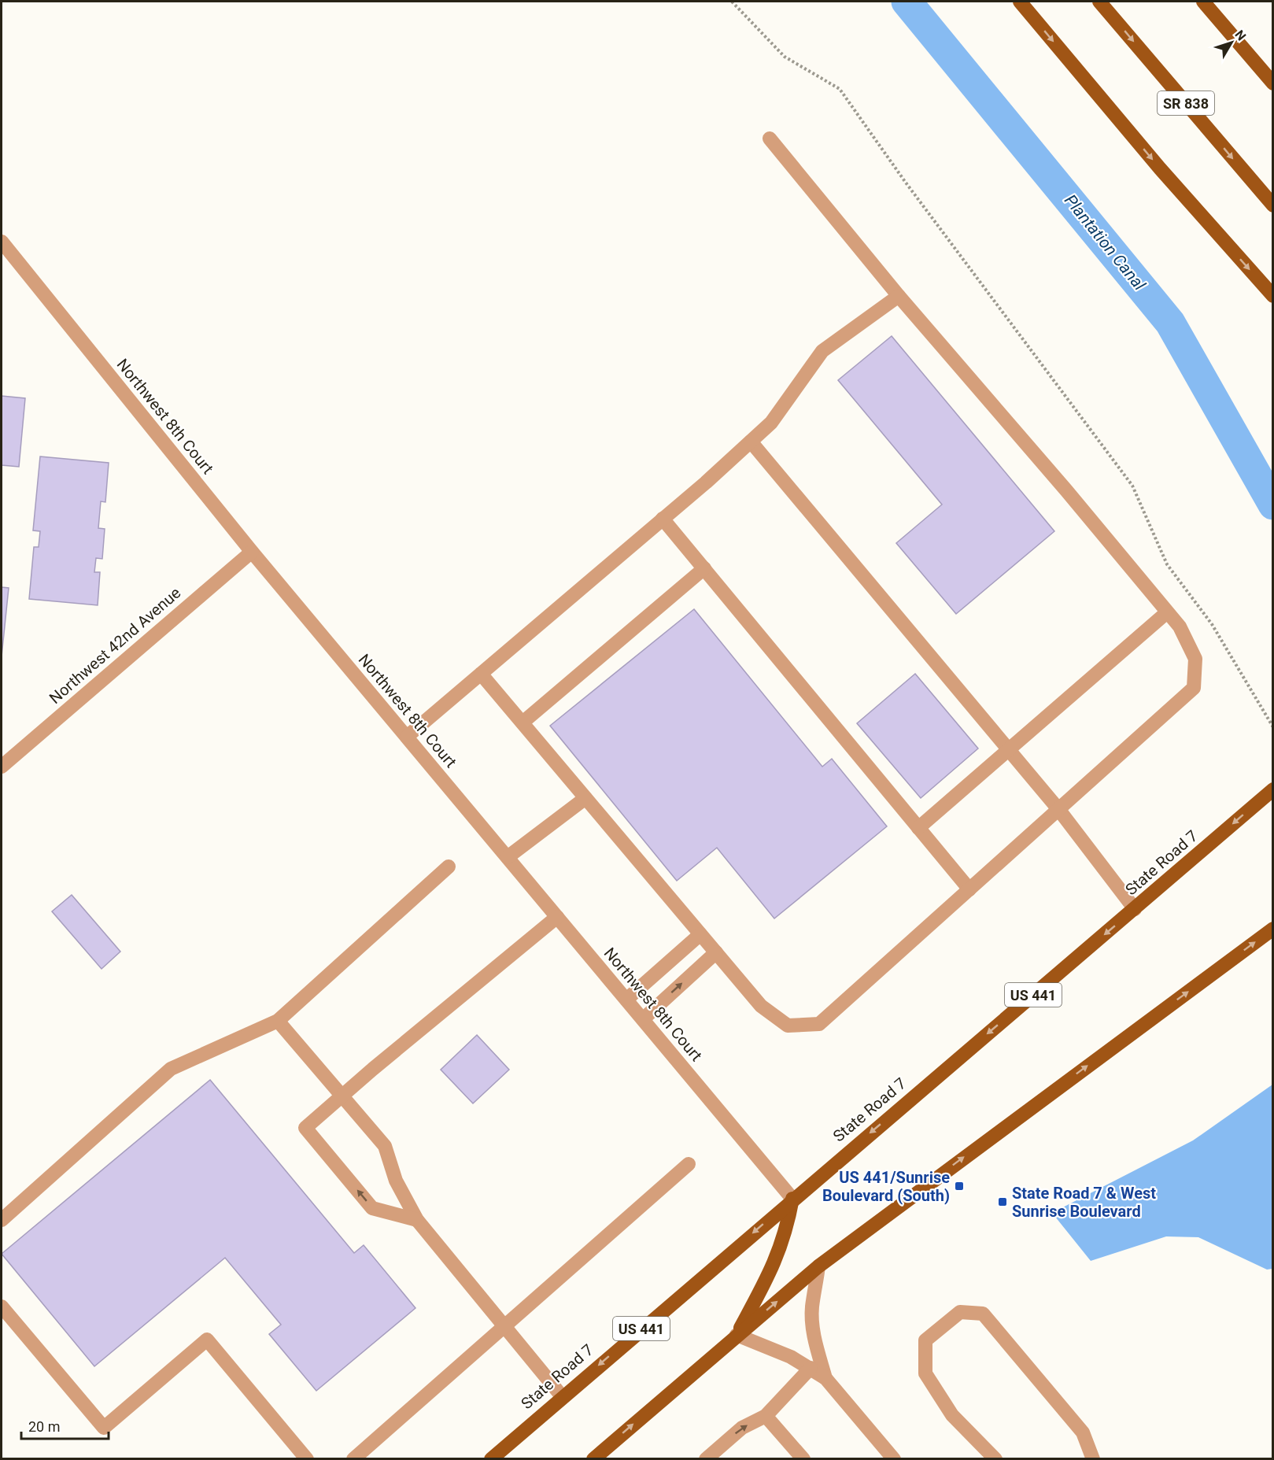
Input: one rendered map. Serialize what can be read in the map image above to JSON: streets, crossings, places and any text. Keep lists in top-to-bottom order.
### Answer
{
  "streets": {
    "main road": ["SR 838", "State Road 7", "US 441"],
    "street": ["Northwest 8th Court", "Northwest 42nd Avenue"]
  },
  "crossings": [
    ["Northwest 8th Court", "Northwest 42nd Avenue"],
    ["Northwest 8th Court", "State Road 7"]
  ],
  "water": ["Plantation Canal"],
  "places": {
    "transit": ["US 441/Sunrise Boulevard (South)", "State Road 7 & West Sunrise Boulevard"]
  },
  "scale_bar": "20 m",
  "north": "top right"
}
